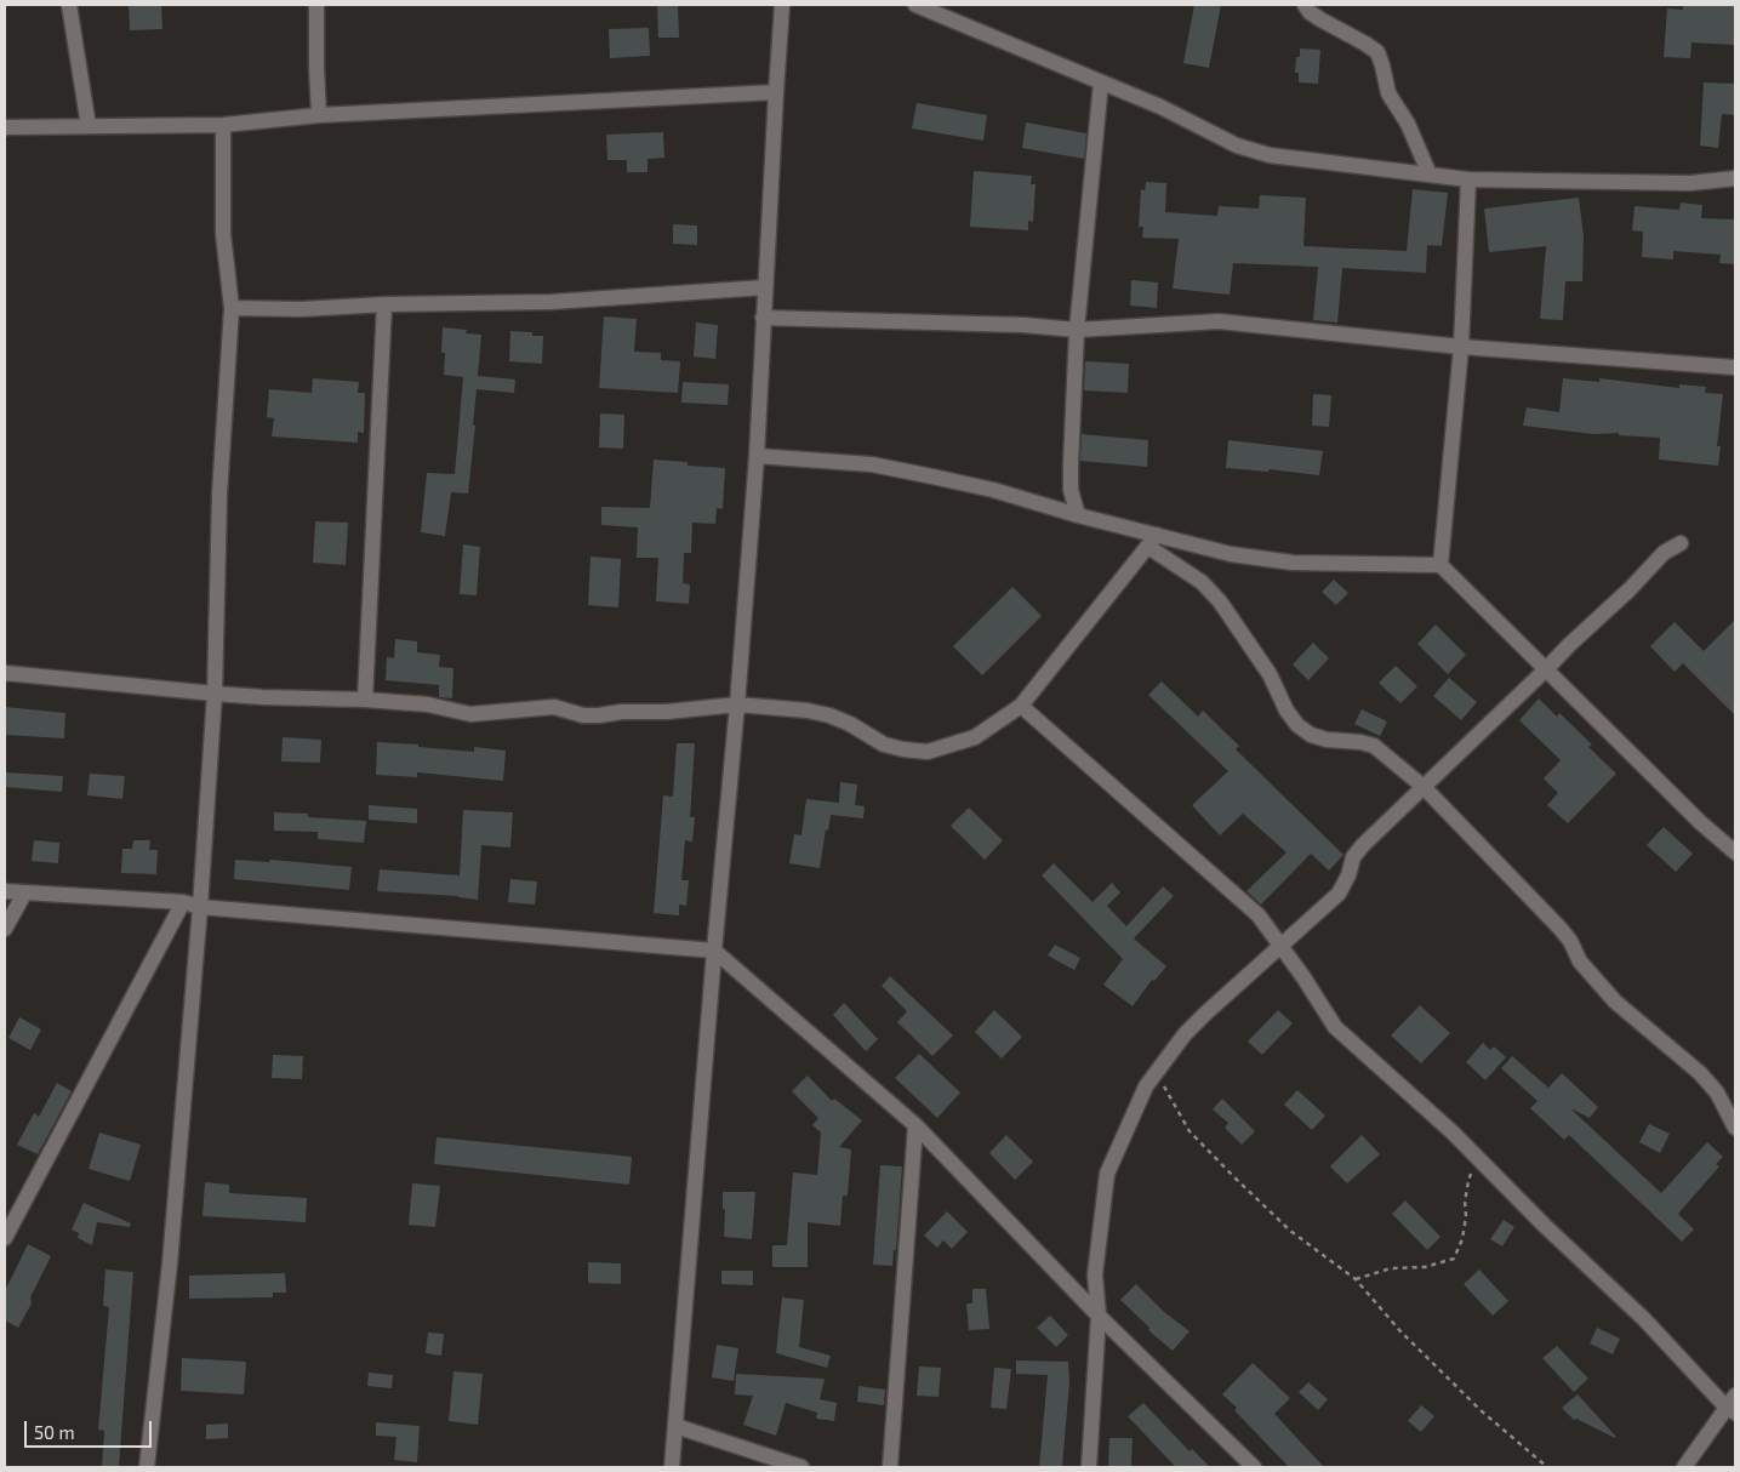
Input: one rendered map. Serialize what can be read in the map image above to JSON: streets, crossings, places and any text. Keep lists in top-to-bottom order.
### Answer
{
  "scale_bar": "50 m"
}
